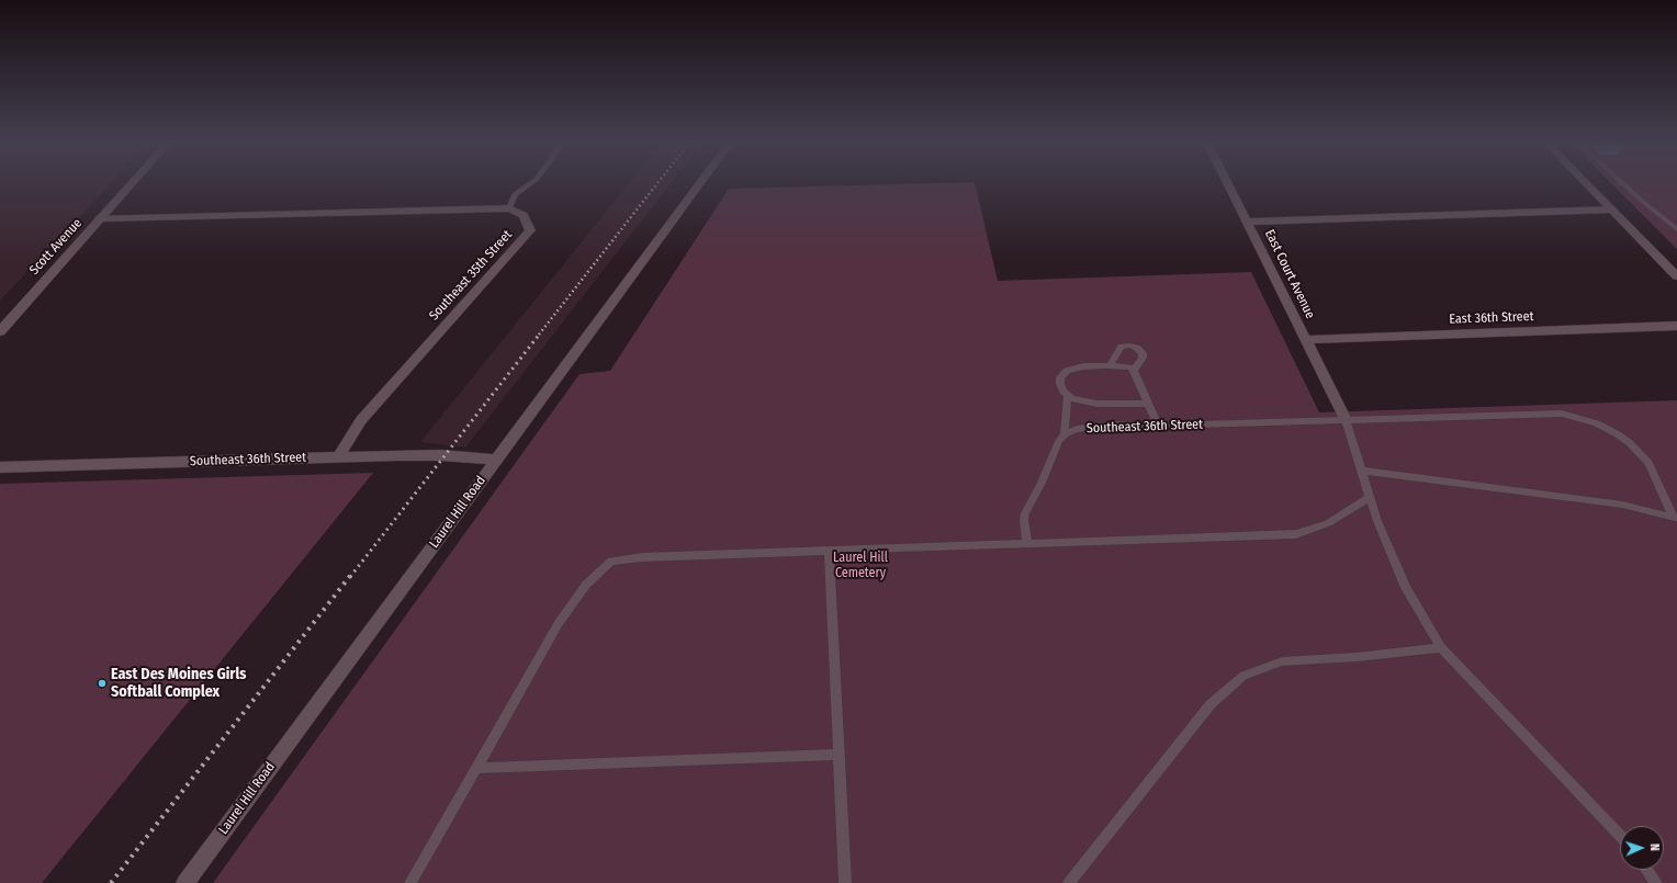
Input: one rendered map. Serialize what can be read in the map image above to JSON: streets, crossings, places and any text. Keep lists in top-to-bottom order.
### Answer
{
  "streets": {
    "street": [
      "Scott Avenue",
      "East Court Avenue",
      "Southeast 35th Street",
      "East 36th Street",
      "Southeast 36th Street",
      "Laurel Hill Road"
    ]
  },
  "crossings": [
    ["Scott Avenue", "Southeast 35th Street"],
    ["East Court Avenue", "East 36th Street"],
    ["East Court Avenue", "Southeast 36th Street"],
    ["Southeast 35th Street", "Southeast 36th Street"],
    ["Southeast 36th Street", "Laurel Hill Road"]
  ],
  "parks": ["Laurel Hill Cemetery"],
  "places": ["East Des Moines Girls Softball Complex"],
  "north": "right"
}
